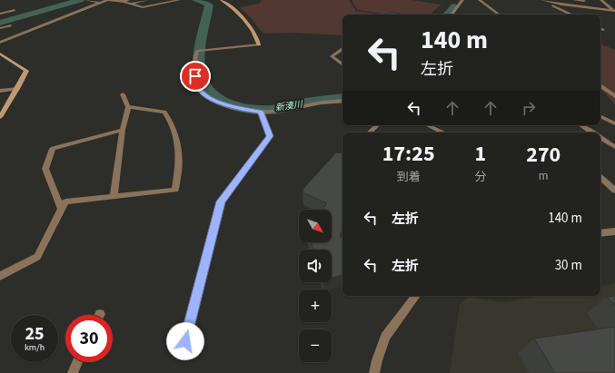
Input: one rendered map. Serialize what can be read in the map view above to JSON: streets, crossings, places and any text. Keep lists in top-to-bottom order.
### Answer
{
  "water": ["新湊川"],
  "north": "bottom right",
  "page": {
    "turn": ["140 m", "左折"],
    "eta": [
      "17:25",
      "到着",
      "1",
      "分",
      "270",
      "m"
    ],
    "list": [
      {
        "name": "左折",
        "value": "140 m"
      },
      {
        "name": "左折",
        "value": "30 m"
      }
    ],
    "map_buttons": ["+", "−"],
    "speed": "25 km/h",
    "limit": "30"
  }
}
